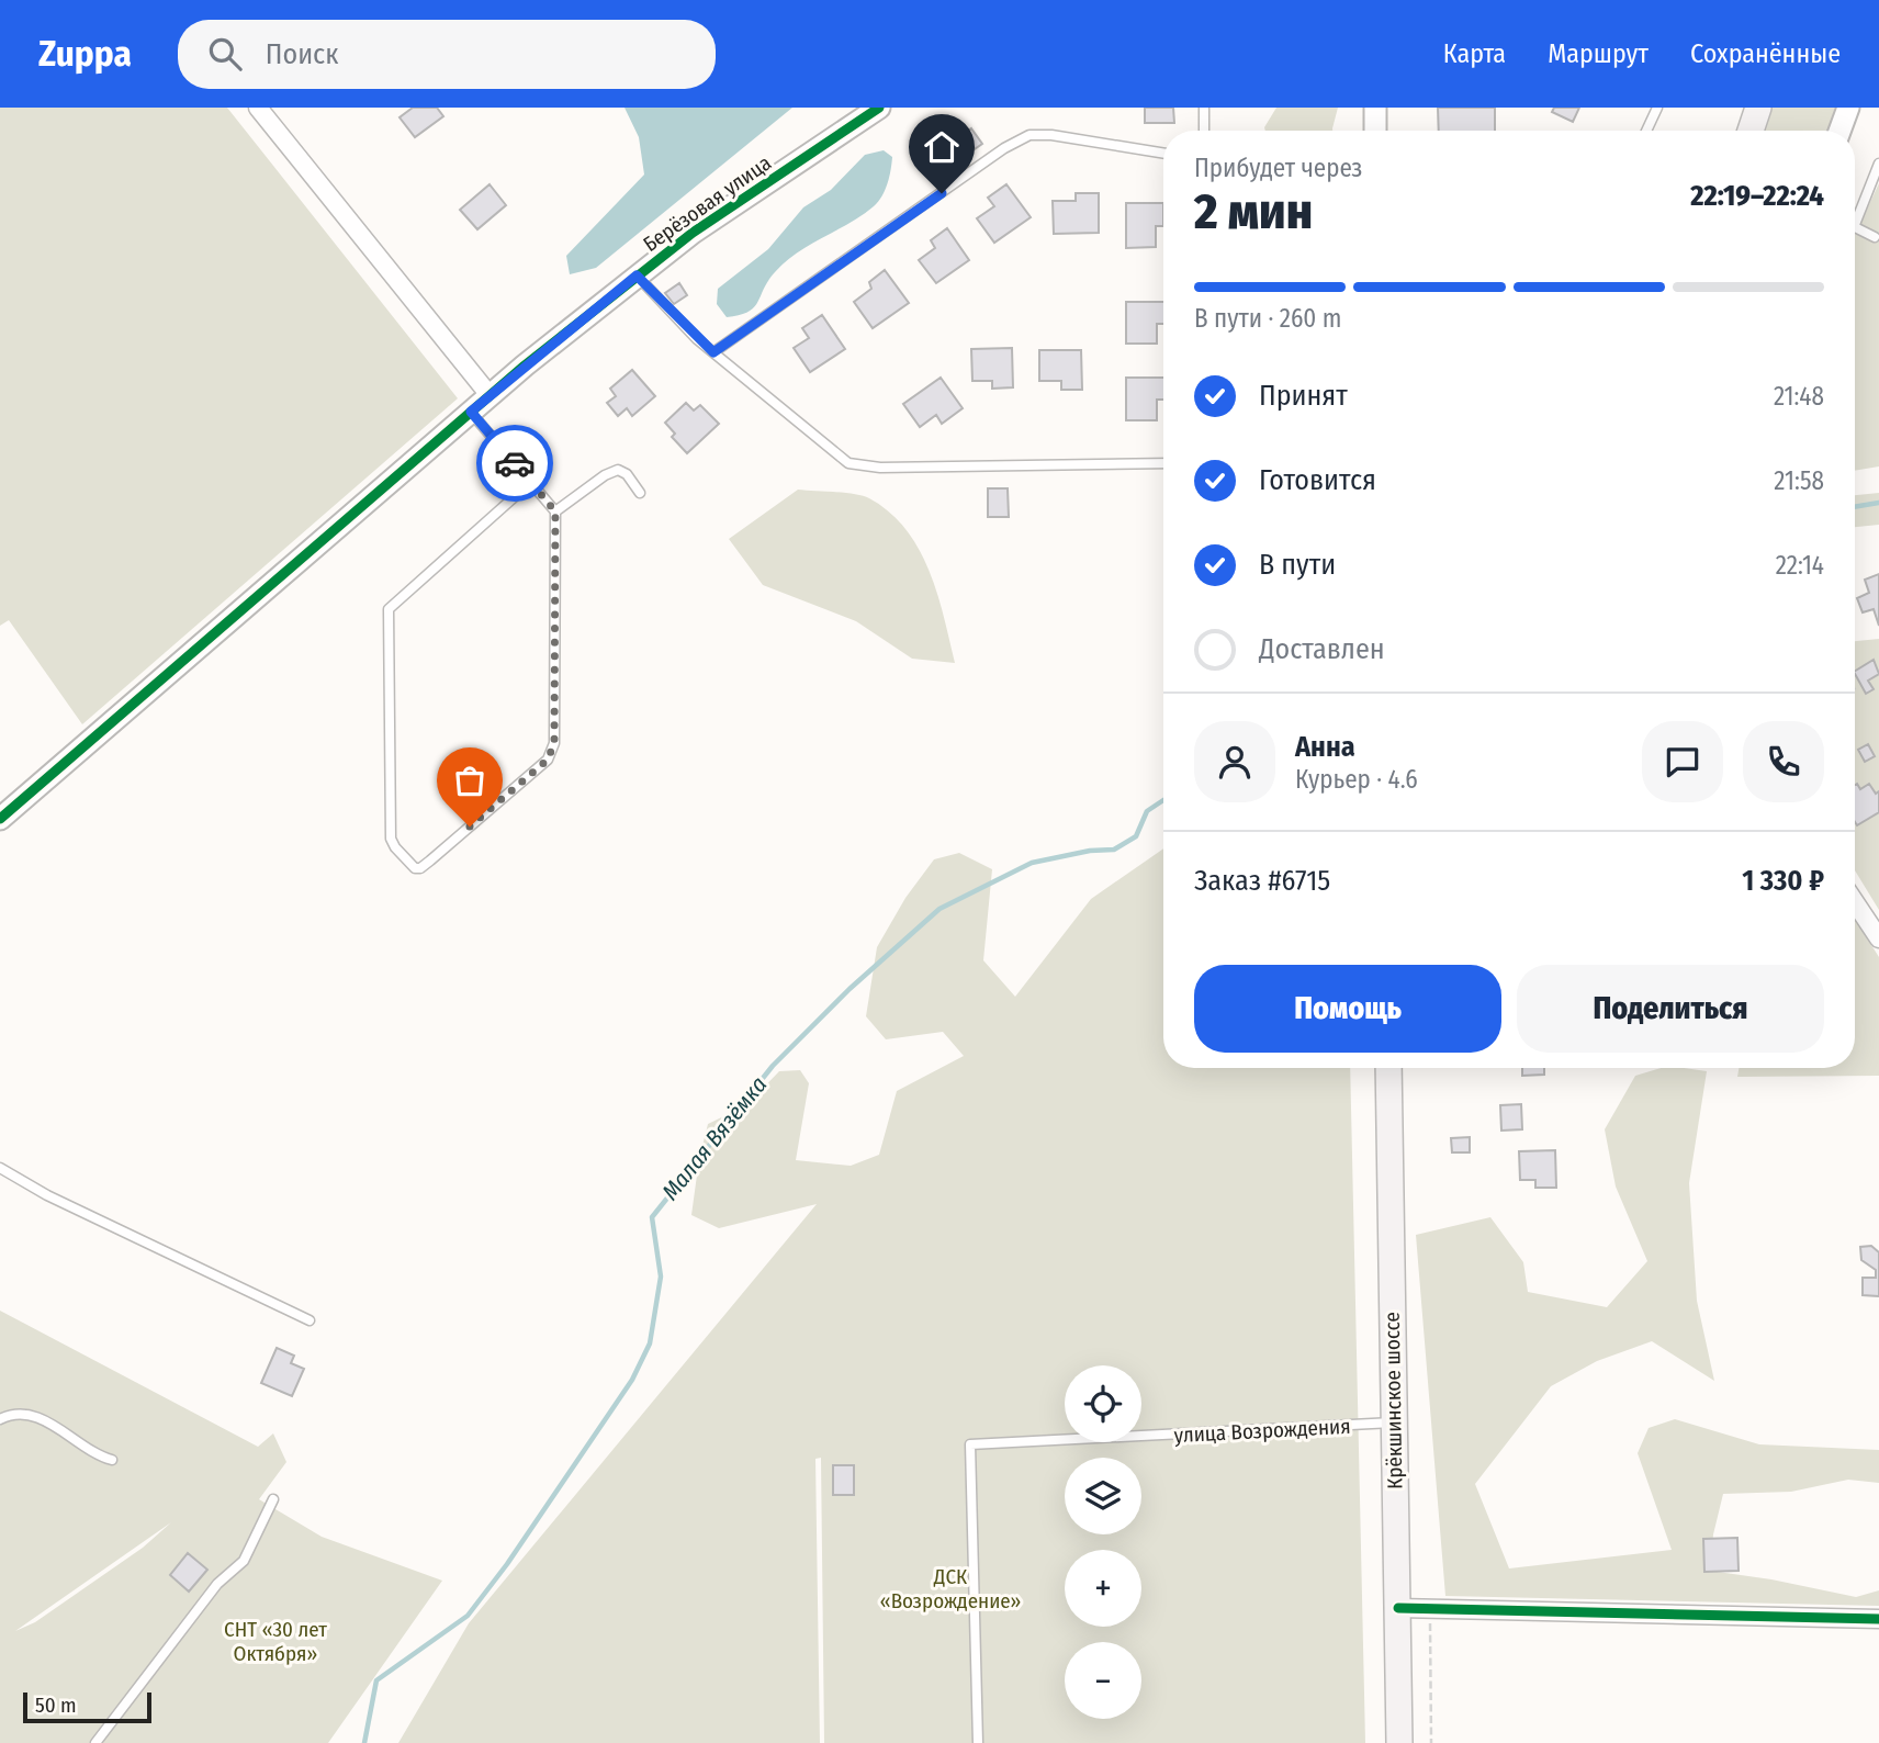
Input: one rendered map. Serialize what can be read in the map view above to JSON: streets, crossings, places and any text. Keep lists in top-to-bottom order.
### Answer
{
  "streets": {
    "main road": ["Крёкшинское шоссе"],
    "street": ["Берёзовая улица"],
    "lane": ["улица Возрождения"]
  },
  "crossings": [
    ["Крёкшинское шоссе", "улица Возрождения"]
  ],
  "water": ["Малая Вязёмка"],
  "parks": ["ДСК «Возрождение»", "СНТ «30 лет Октября»"],
  "scale_bar": "50 m",
  "page": {
    "header": "Zuppa",
    "search": "Поиск",
    "nav": ["Карта", "Маршрут", "Сохранённые"],
    "heading": ["2 мин", "Прибудет через", "22:19–22:24"],
    "panel": [
      "Анна",
      "Курьер · 4.6",
      "Заказ #6715",
      "1 330 ₽"
    ],
    "bar": "В пути · 260 m",
    "list": [
      ["Принят", "21:48"],
      ["Готовится", "21:58"],
      ["В пути", "22:14"],
      "Доставлен"
    ],
    "buttons": ["Помощь", "Поделиться"],
    "map_buttons": ["+", "−"],
    "scale": "50 m"
  }
}
